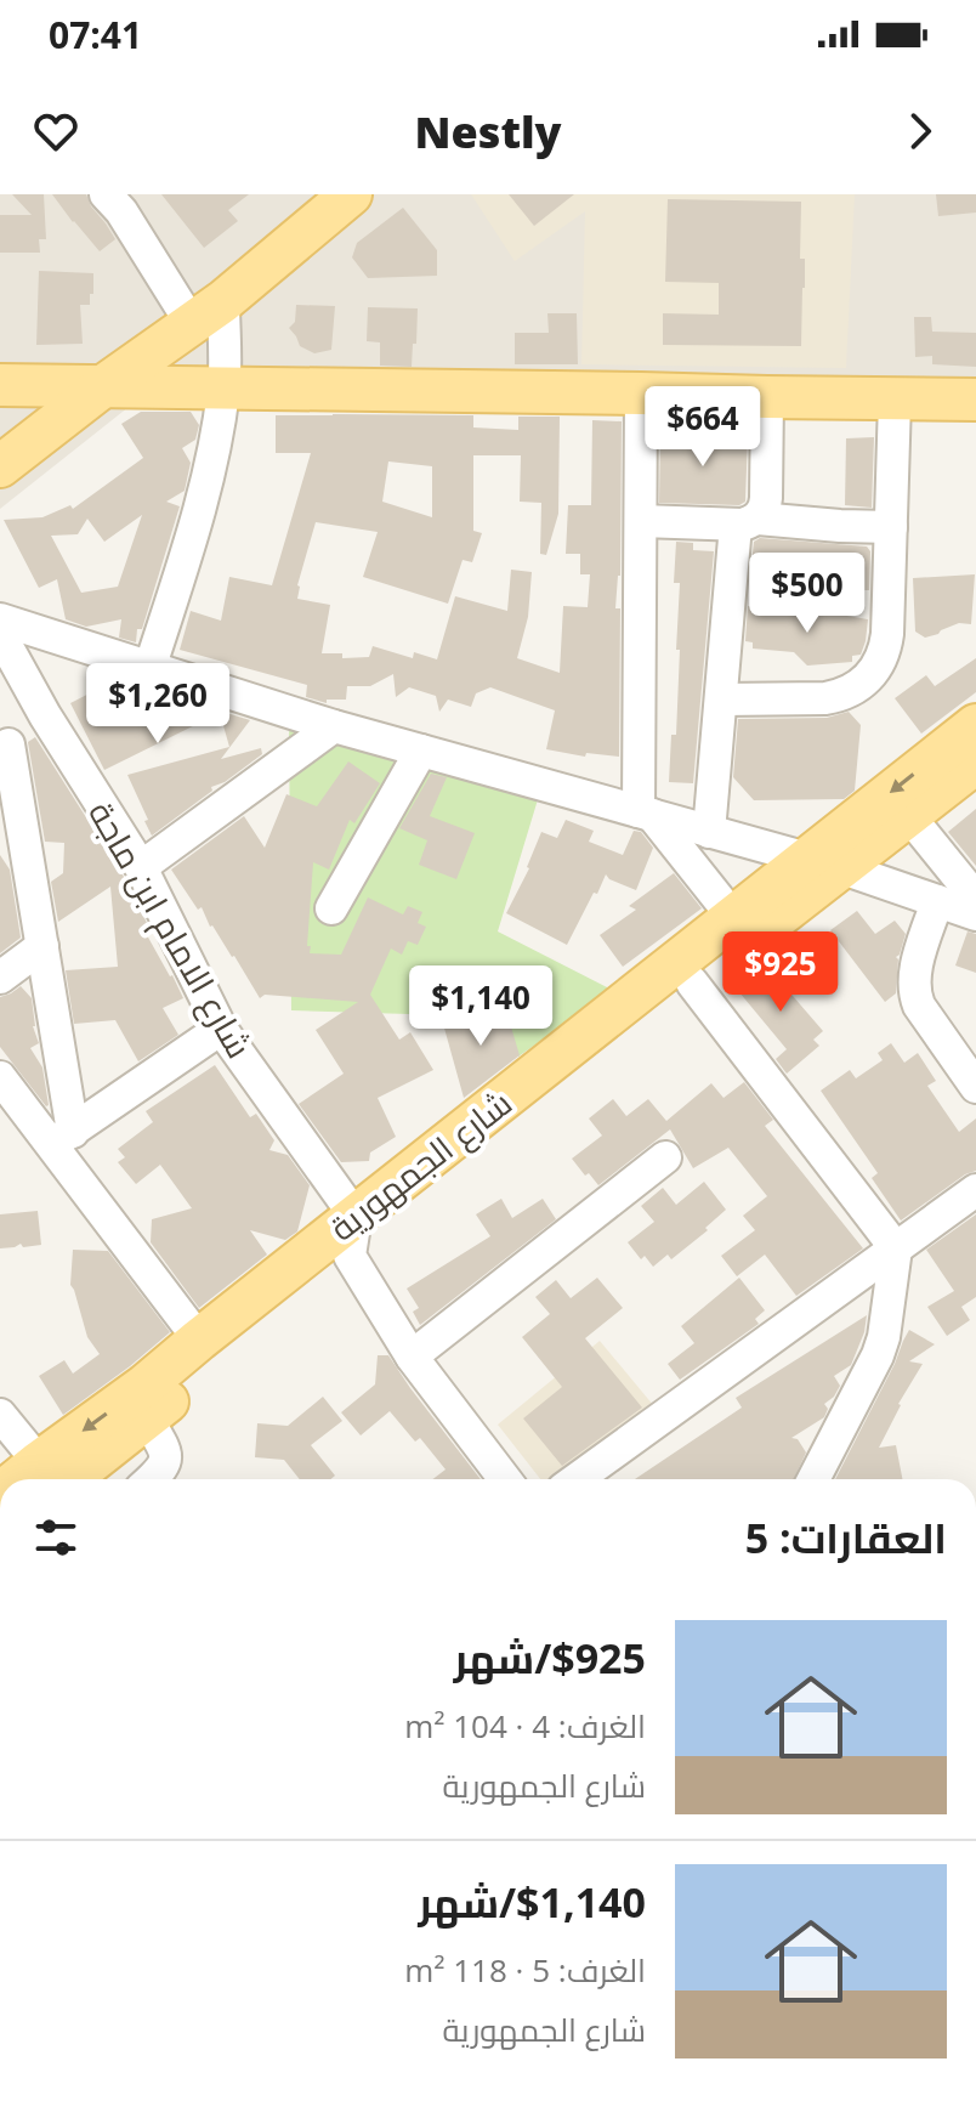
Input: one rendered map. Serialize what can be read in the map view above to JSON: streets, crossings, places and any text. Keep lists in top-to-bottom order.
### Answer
{
  "streets": {
    "main road": ["شارع الجمهورية"],
    "street": ["شارع الامام ابن ماجة"]
  },
  "crossings": [
    ["شارع الامام ابن ماجة", "شارع الجمهورية"]
  ],
  "page": {
    "status": "07:41",
    "header": "Nestly",
    "price": [
      "$664",
      "$500",
      "$1,260",
      "$925",
      "$1,140"
    ],
    "heading": "العقارات: 5",
    "list": [
      {
        "name": "$925/شهر",
        "note": "الغرف: 4 · 104 m² · شارع الجمهورية"
      },
      {
        "name": "$1,140/شهر",
        "note": "الغرف: 5 · 118 m² · شارع الجمهورية"
      }
    ]
  }
}
